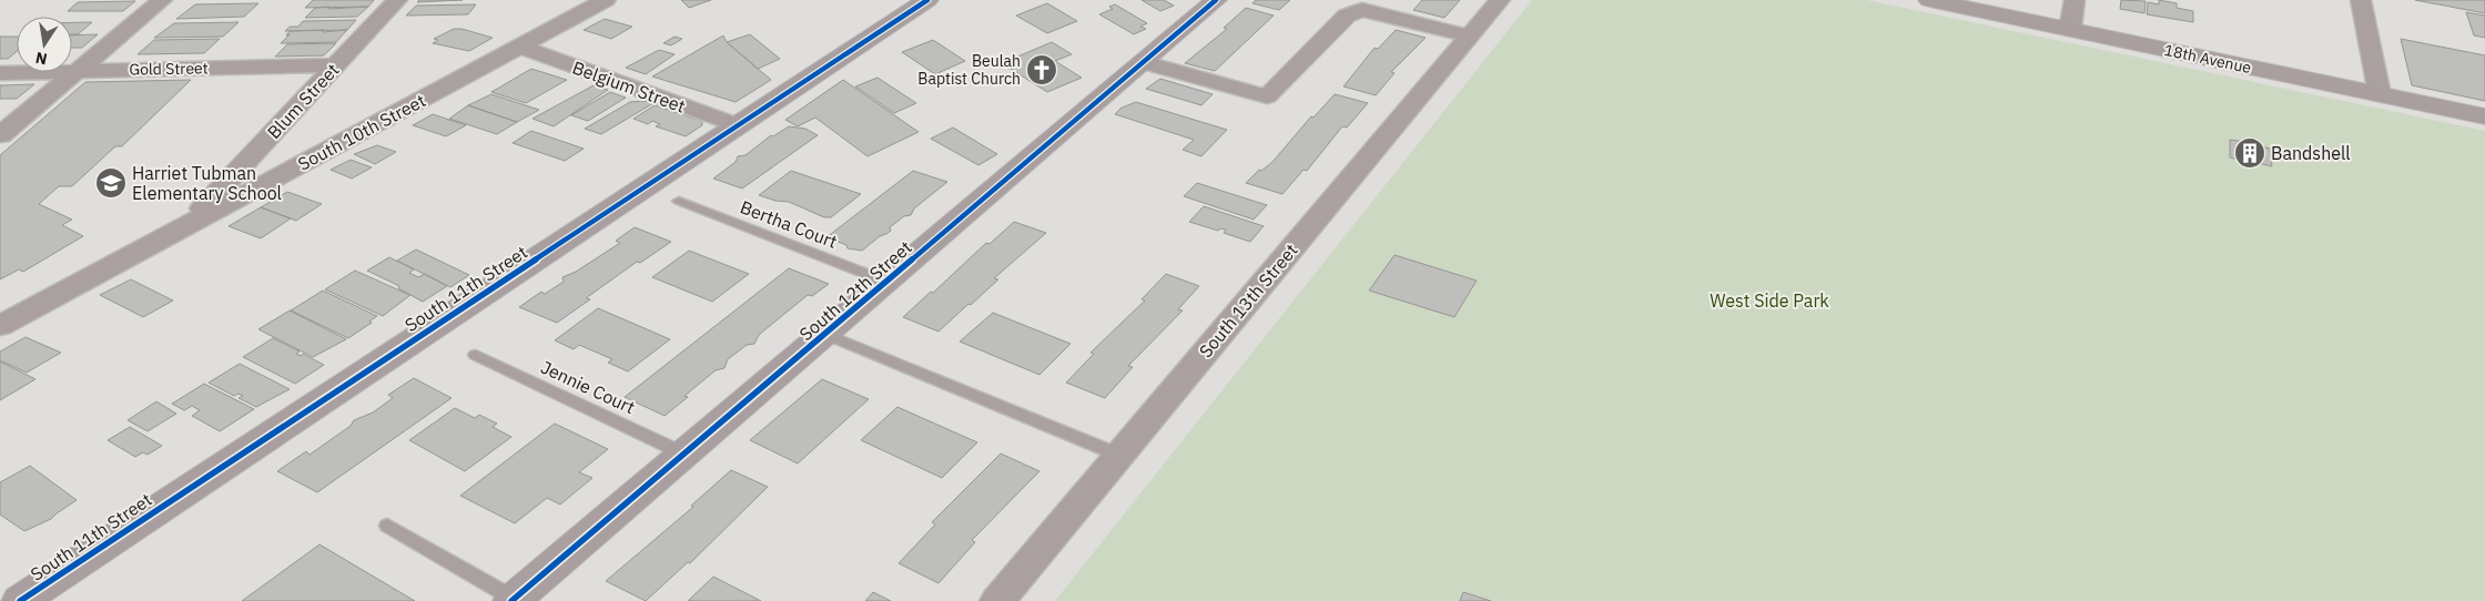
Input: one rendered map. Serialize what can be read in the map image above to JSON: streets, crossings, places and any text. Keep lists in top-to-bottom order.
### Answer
{
  "streets": {
    "street": [
      "18th Avenue",
      "Gold Street",
      "Belgium Street",
      "Blum Street",
      "South 10th Street",
      "South 11th Street",
      "South 12th Street",
      "South 13th Street"
    ],
    "lane": ["Bertha Court", "Jennie Court"]
  },
  "crossings": [
    ["Gold Street", "Blum Street"],
    ["Belgium Street", "South 10th Street"],
    ["Belgium Street", "South 11th Street"],
    ["Blum Street", "South 10th Street"],
    ["Bertha Court", "South 12th Street"],
    ["South 12th Street", "Jennie Court"]
  ],
  "parks": ["West Side Park"],
  "places": {
    "church": ["Beulah Baptist Church"],
    "building": ["Bandshell"],
    "school or university": ["Harriet Tubman Elementary School"]
  },
  "north": "bottom"
}
